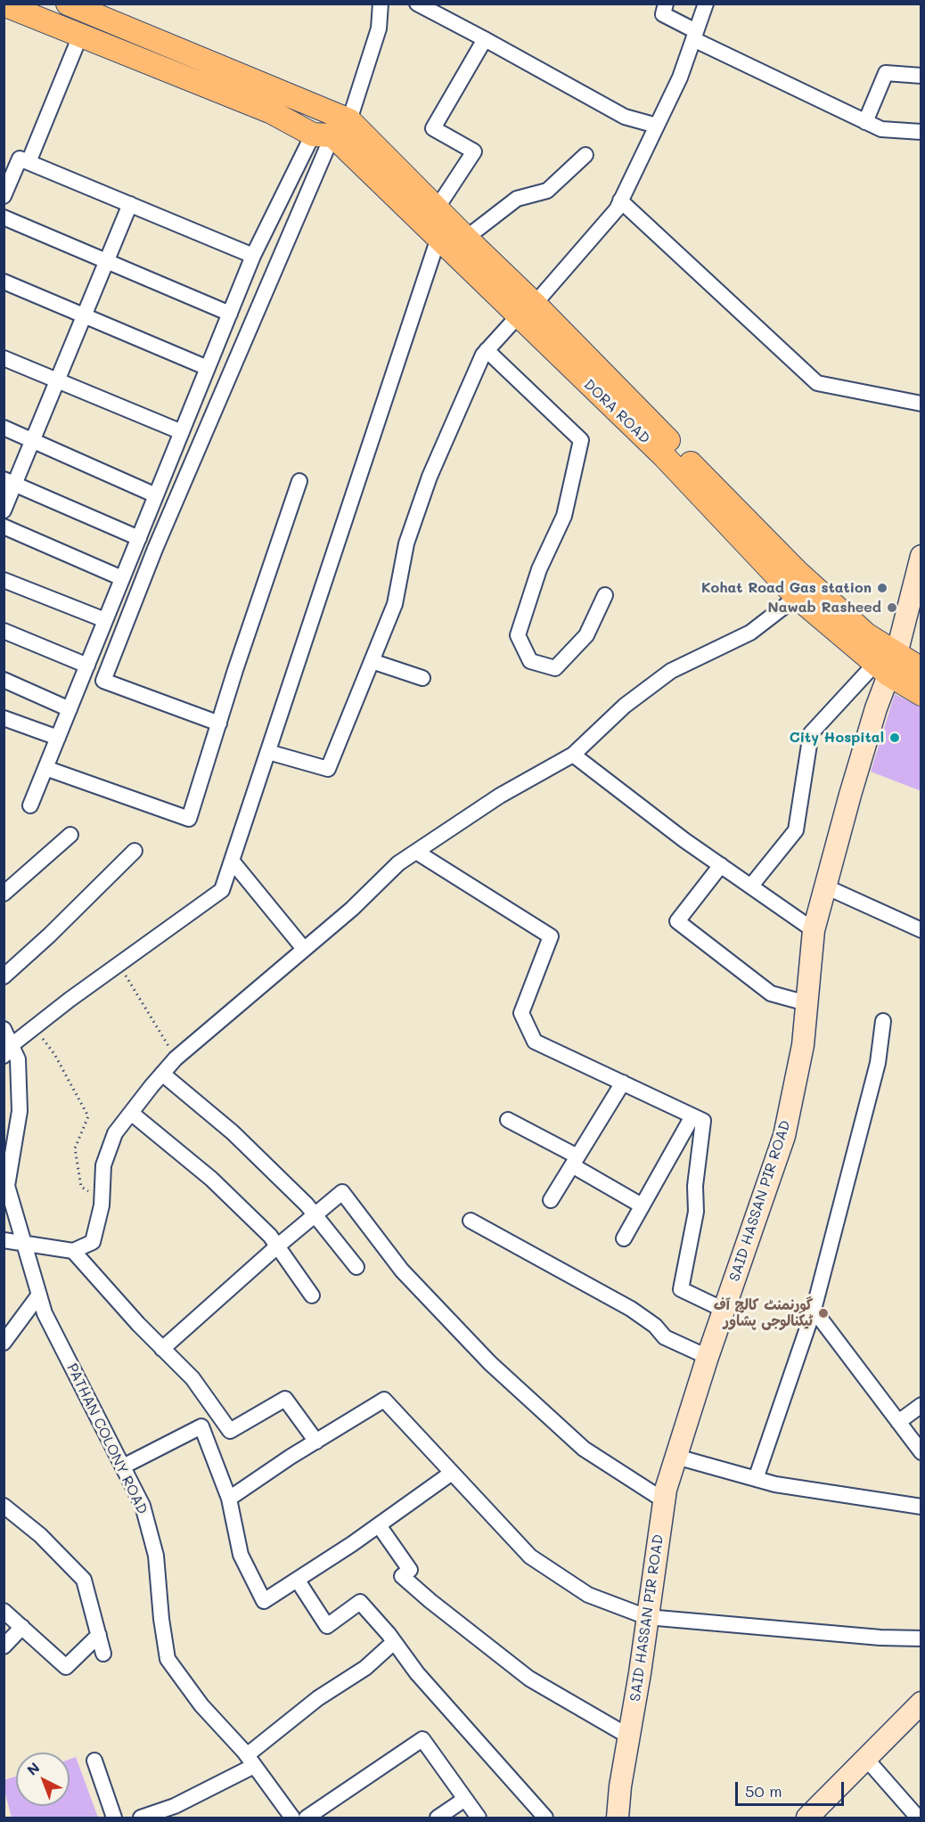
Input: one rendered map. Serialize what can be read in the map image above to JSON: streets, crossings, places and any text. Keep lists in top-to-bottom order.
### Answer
{
  "streets": {
    "main road": ["DORA ROAD"],
    "street": ["SAID HASSAN PIR ROAD", "PATHAN COLONY ROAD"]
  },
  "crossings": [
    ["DORA ROAD", "SAID HASSAN PIR ROAD"]
  ],
  "places": [
    "Kohat Road Gas station",
    "Nawab Rasheed",
    "City Hospital",
    "گورنمنٹ کالج آف ٹیکنالوجی پشاور"
  ],
  "scale_bar": "50 m",
  "north": "top left"
}
